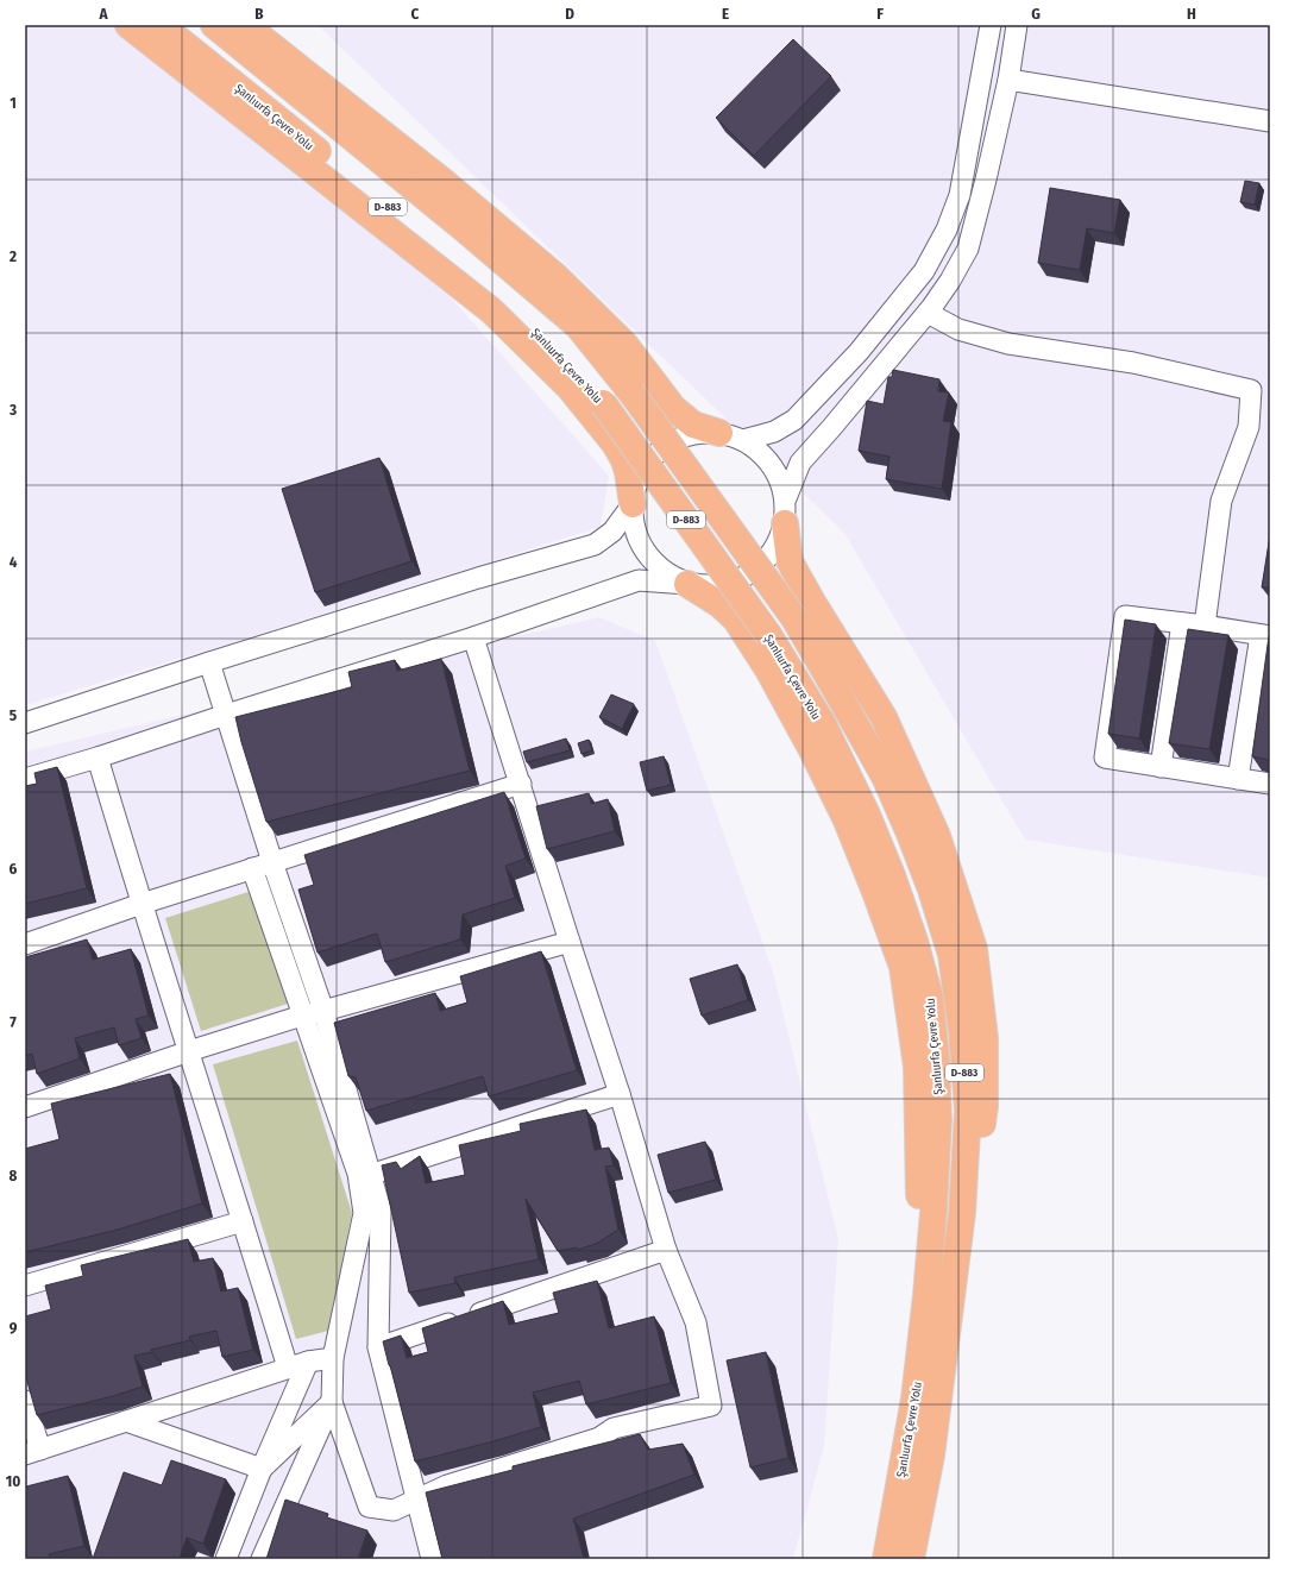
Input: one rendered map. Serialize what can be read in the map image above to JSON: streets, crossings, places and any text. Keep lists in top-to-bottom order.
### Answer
{
  "streets": {
    "highway": ["Şanlıurfa Çevre Yolu", "D-883"]
  },
  "grid": {
    "columns": [
      "A",
      "B",
      "C",
      "D",
      "E",
      "F",
      "G",
      "H"
    ],
    "rows": [
      "1",
      "2",
      "3",
      "4",
      "5",
      "6",
      "7",
      "8",
      "9",
      "10"
    ]
  }
}
